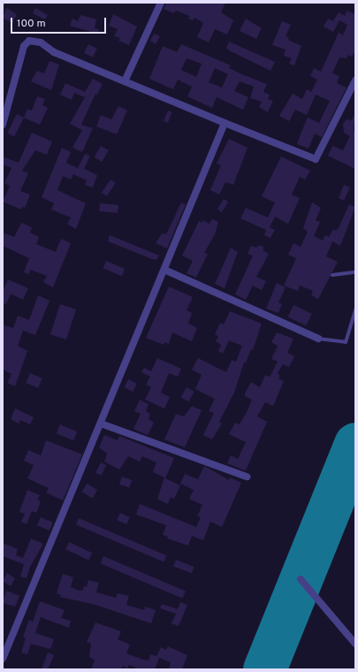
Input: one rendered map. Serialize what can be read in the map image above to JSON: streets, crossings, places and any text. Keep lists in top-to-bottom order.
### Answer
{
  "scale_bar": "100 m"
}
